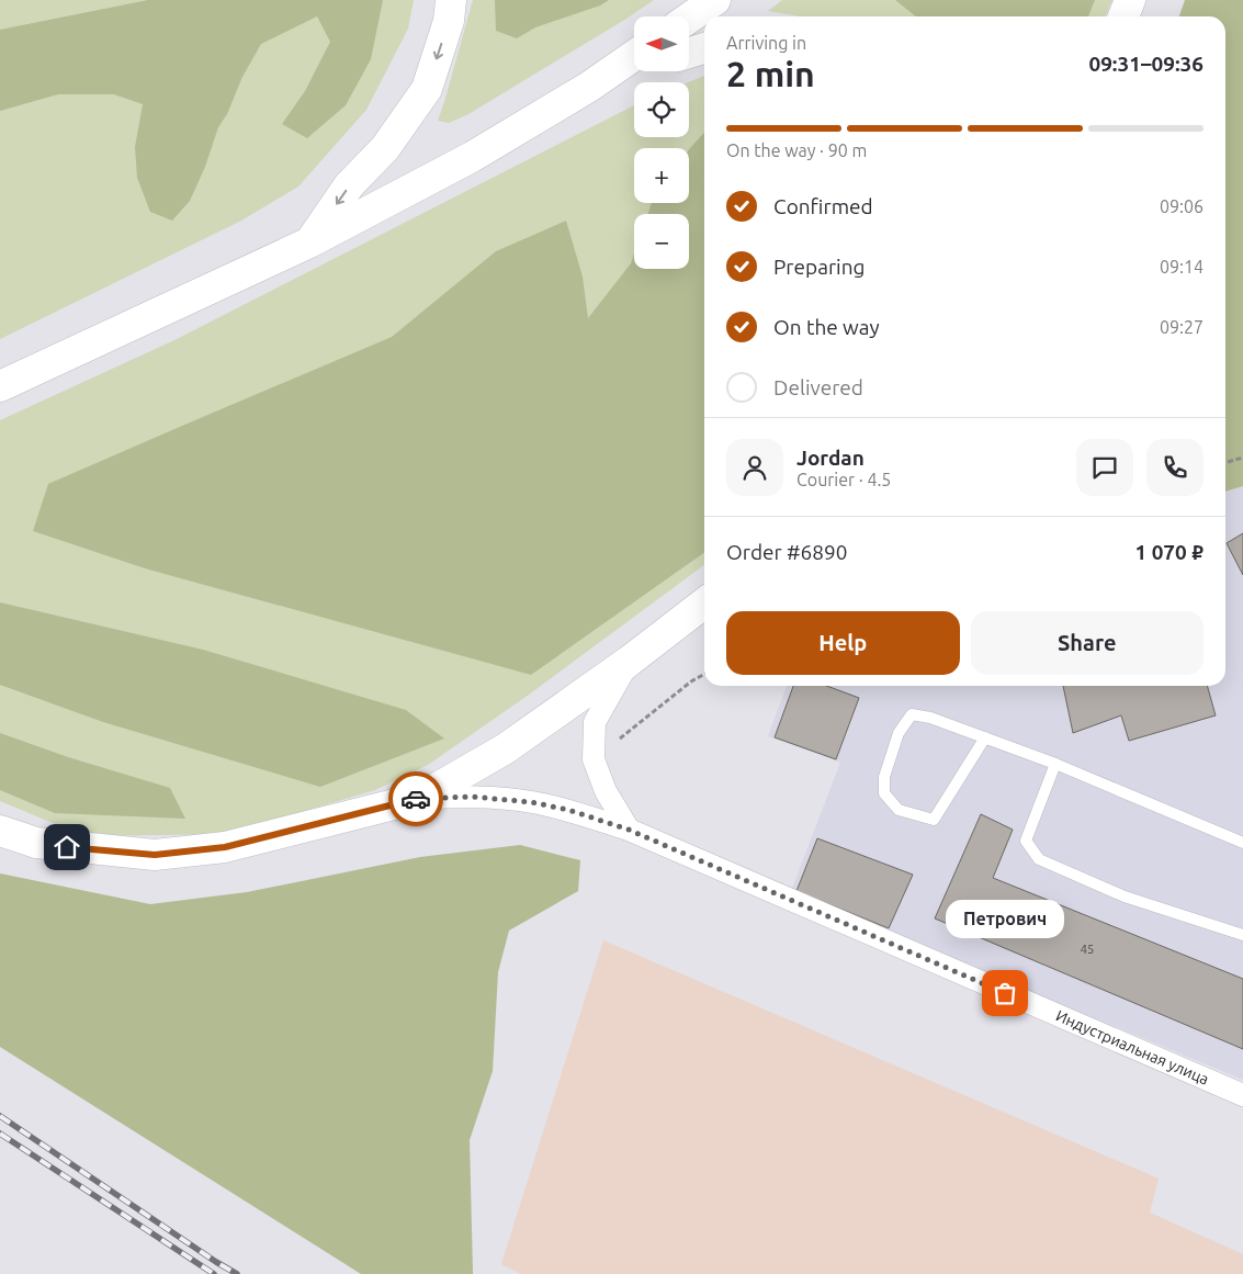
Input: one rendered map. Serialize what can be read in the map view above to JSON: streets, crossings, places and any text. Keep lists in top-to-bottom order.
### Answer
{
  "streets": {
    "street": ["Индустриальная улица"]
  },
  "places": ["Петрович"],
  "house_numbers": ["45"],
  "north": "left",
  "page": {
    "map_buttons": ["+", "−"],
    "heading": ["2 min", "Arriving in", "09:31–09:36"],
    "panel": [
      "Jordan",
      "Courier · 4.5",
      "Order #6890",
      "1 070 ₽"
    ],
    "bar": "On the way · 90 m",
    "list": [
      ["Confirmed", "09:06"],
      ["Preparing", "09:14"],
      ["On the way", "09:27"],
      "Delivered"
    ],
    "buttons": ["Help", "Share"],
    "bubble": "Петрович"
  }
}
